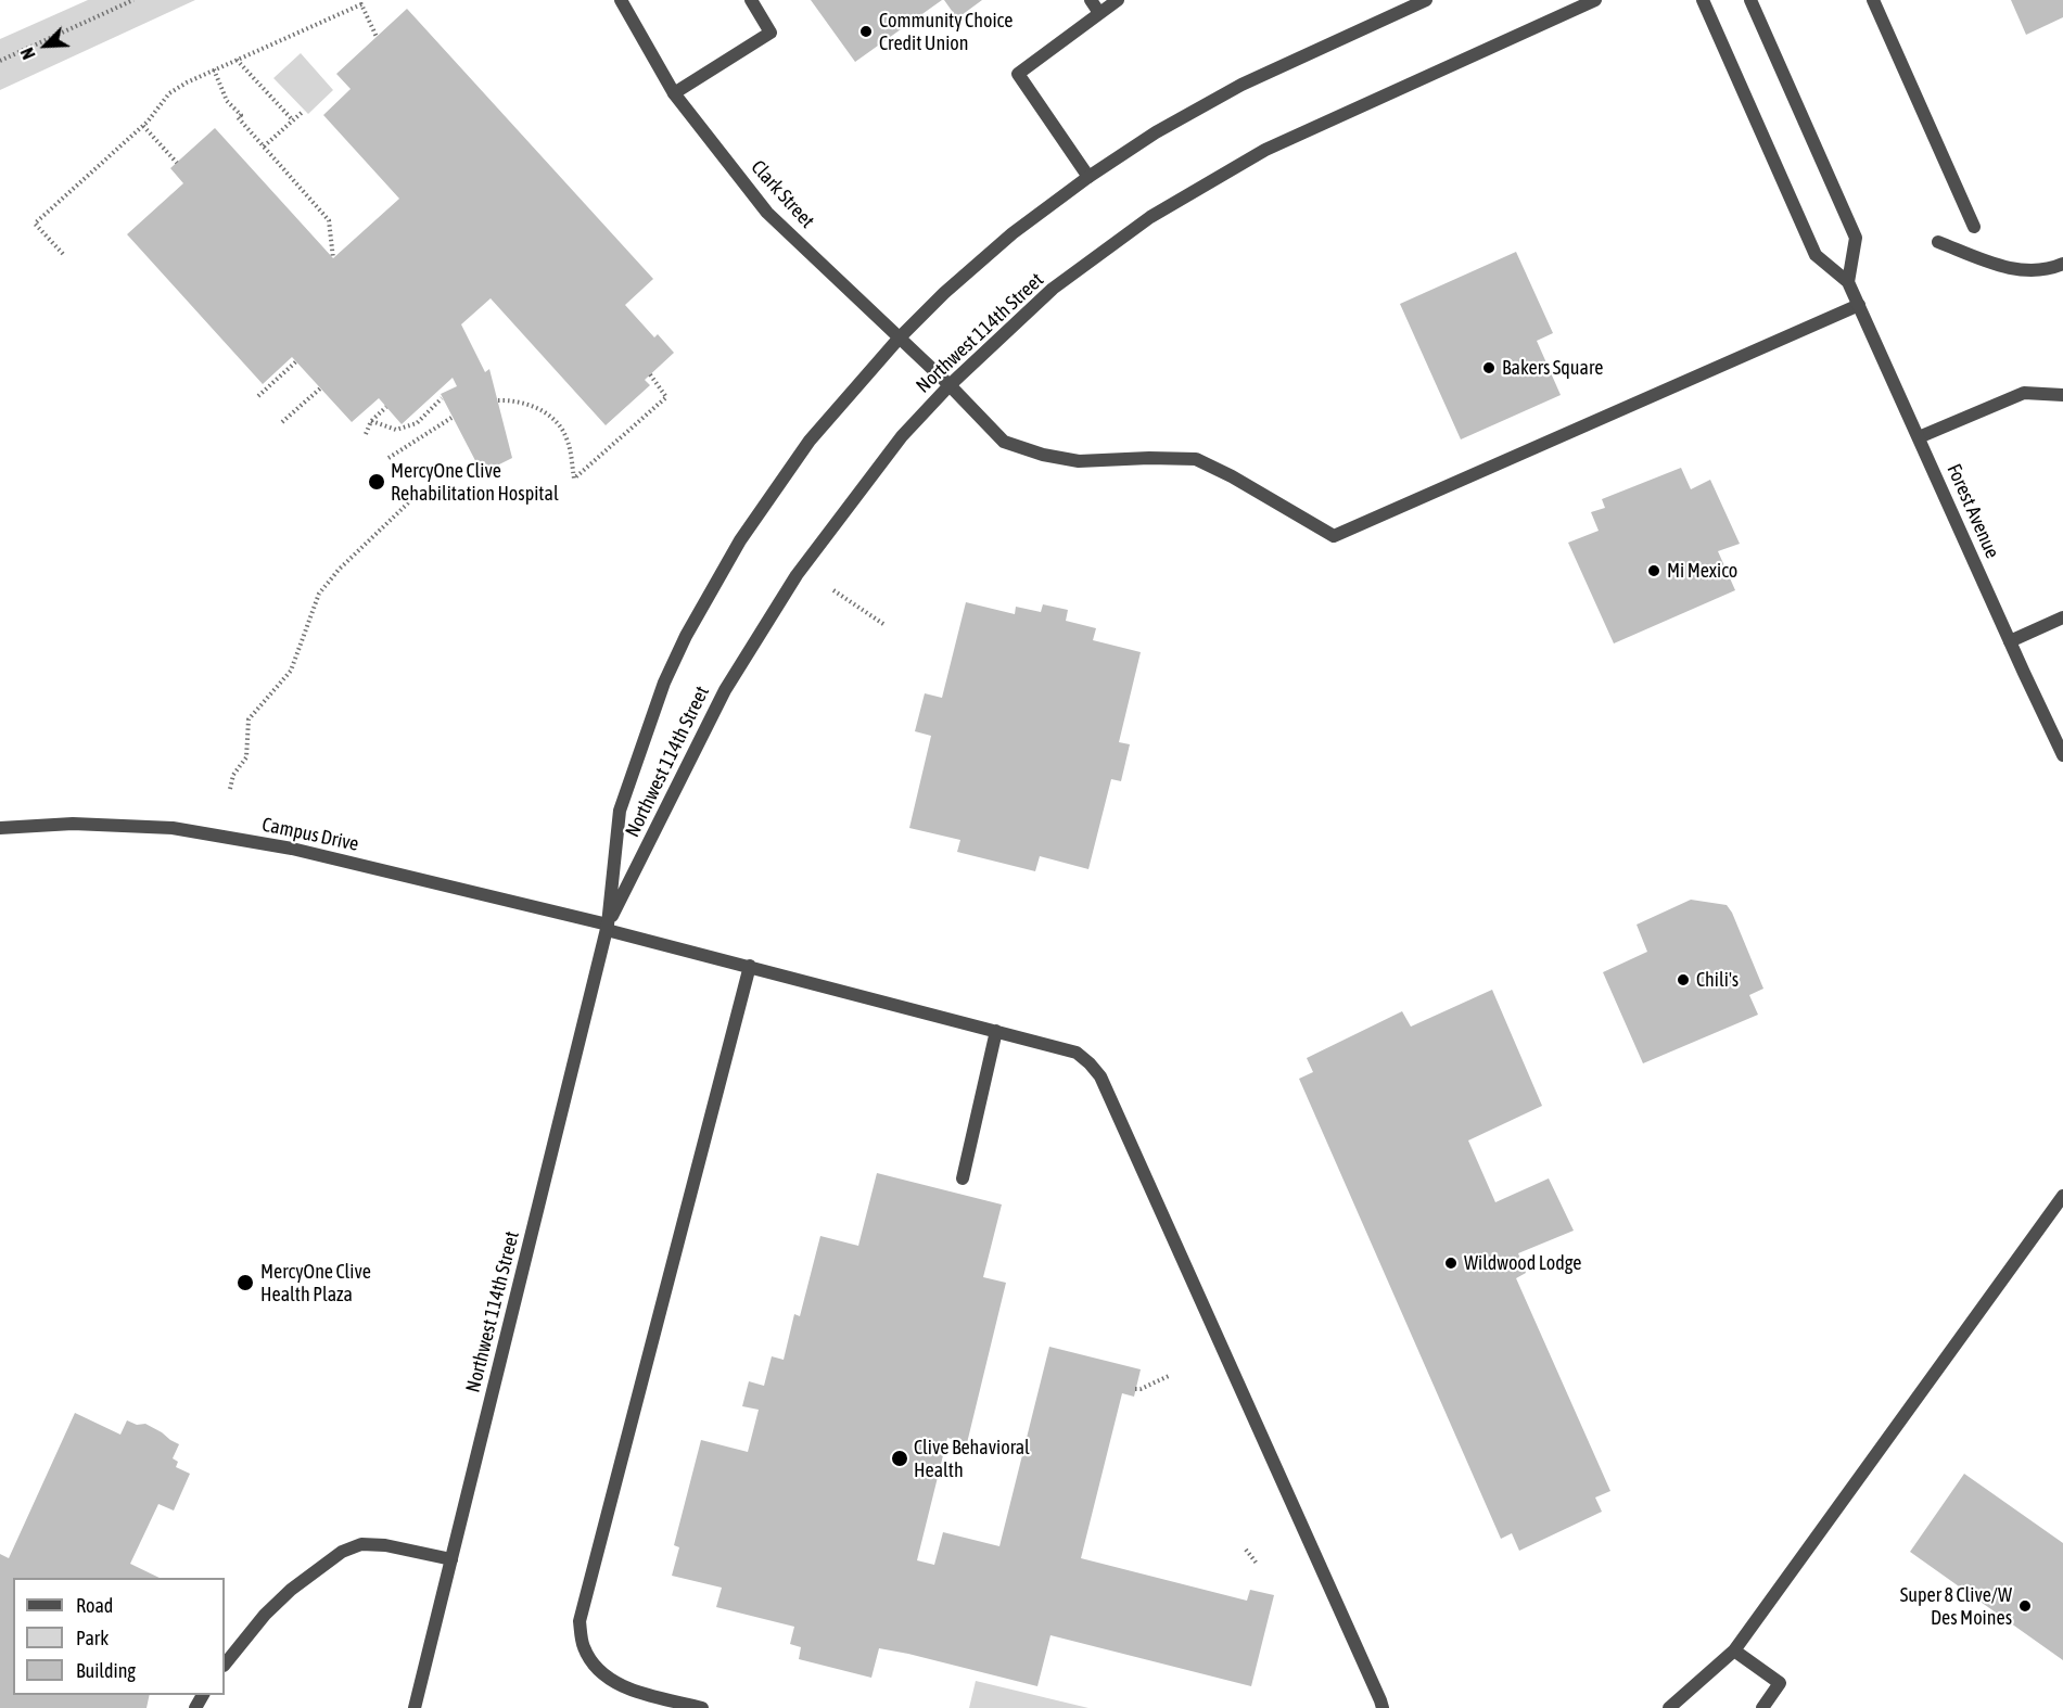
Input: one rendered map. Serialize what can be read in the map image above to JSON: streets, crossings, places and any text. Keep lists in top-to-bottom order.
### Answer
{
  "streets": {
    "street": [
      "Clark Street",
      "Northwest 114th Street",
      "Forest Avenue",
      "Campus Drive"
    ]
  },
  "crossings": [
    ["Clark Street", "Northwest 114th Street"],
    ["Clark Street", "Forest Avenue"],
    ["Northwest 114th Street", "Campus Drive"]
  ],
  "places": [
    "Community Choice Credit Union",
    "Bakers Square",
    "MercyOne Clive Rehabilitation Hospital",
    "Mi Mexico",
    "Chili's",
    "Wildwood Lodge",
    "MercyOne Clive Health Plaza",
    "Clive Behavioral Health",
    "Super 8 Clive/W Des Moines"
  ],
  "legend": ["Road", "Park", "Building"],
  "north": "bottom left"
}
